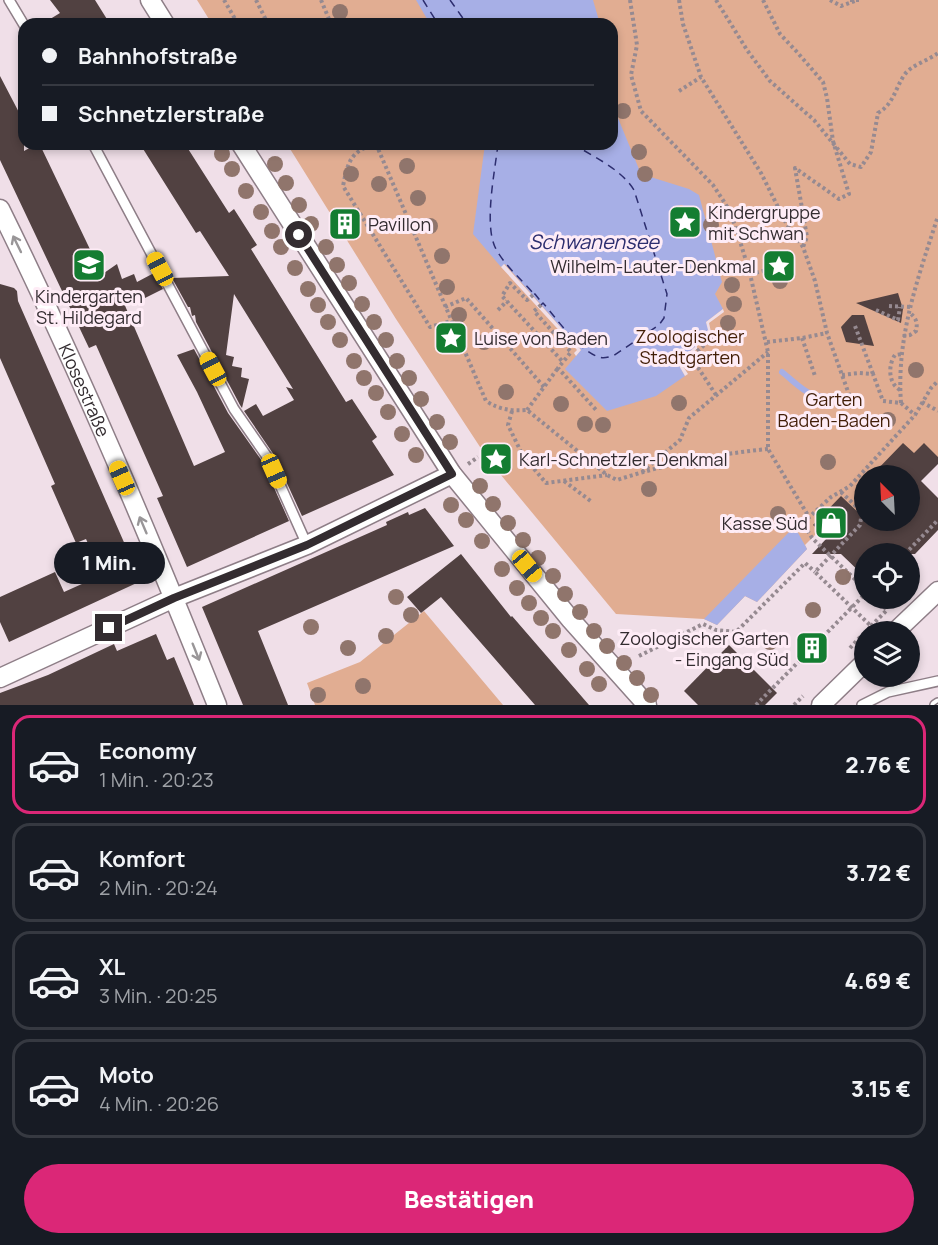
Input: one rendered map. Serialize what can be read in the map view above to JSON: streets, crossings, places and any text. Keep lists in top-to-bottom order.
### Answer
{
  "streets": {
    "street": ["Klosestraße"]
  },
  "water": ["Schwanensee"],
  "parks": ["Zoologischer Stadtgarten", "Garten Baden-Baden"],
  "places": {
    "place": [
      "Kindergruppe mit Schwan",
      "Wilhelm-Lauter-Denkmal",
      "Luise von Baden",
      "Karl-Schnetzler-Denkmal"
    ],
    "building": ["Pavillon", "Zoologischer Garten - Eingang Süd"],
    "school or university": ["Kindergarten St. Hildegard"],
    "shop": ["Kasse Süd"]
  },
  "north": "top left",
  "page": {
    "banner": ["Bahnhofstraße", "Schnetzlerstraße"],
    "bubble": "1 Min.",
    "list": [
      {
        "name": "Economy",
        "note": "1 Min. · 20:23",
        "value": "2.76 €"
      },
      {
        "name": "Komfort",
        "note": "2 Min. · 20:24",
        "value": "3.72 €"
      },
      {
        "name": "XL",
        "note": "3 Min. · 20:25",
        "value": "4.69 €"
      },
      {
        "name": "Moto",
        "note": "4 Min. · 20:26",
        "value": "3.15 €"
      }
    ],
    "buttons": "Bestätigen"
  }
}
